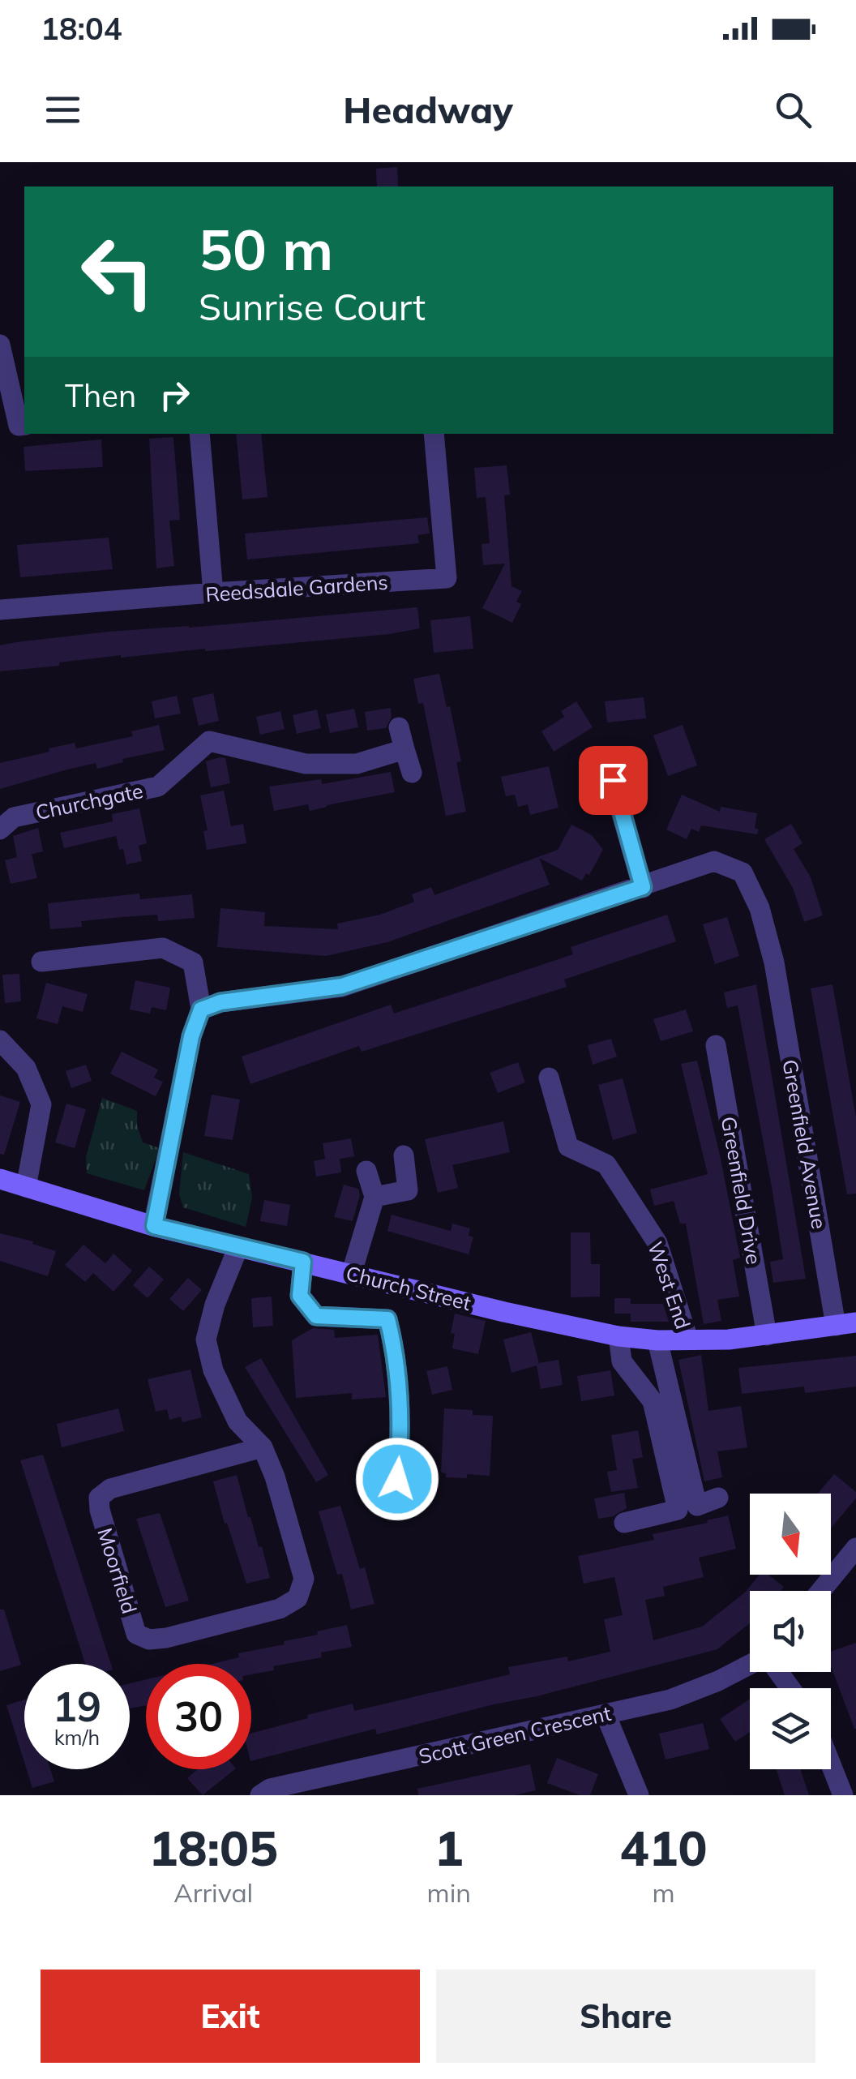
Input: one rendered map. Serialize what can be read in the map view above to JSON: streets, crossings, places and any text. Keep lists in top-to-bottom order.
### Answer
{
  "streets": {
    "main road": ["Church Street"],
    "street": [
      "Reedsdale Gardens",
      "Churchgate",
      "Greenfield Avenue",
      "Greenfield Drive",
      "West End",
      "Moorfield",
      "Scott Green Crescent"
    ]
  },
  "crossings": [
    ["Greenfield Avenue", "Church Street"],
    ["Greenfield Drive", "Church Street"],
    ["West End", "Church Street"],
    ["Church Street", "Moorfield"]
  ],
  "north": "bottom",
  "page": {
    "status": "18:04",
    "header": "Headway",
    "turn": ["50 m", "Sunrise Court"],
    "then": "Then",
    "speed": "19 km/h",
    "limit": "30",
    "eta": [
      "18:05",
      "Arrival",
      "1",
      "min",
      "410",
      "m"
    ],
    "buttons": ["Exit", "Share"]
  }
}
